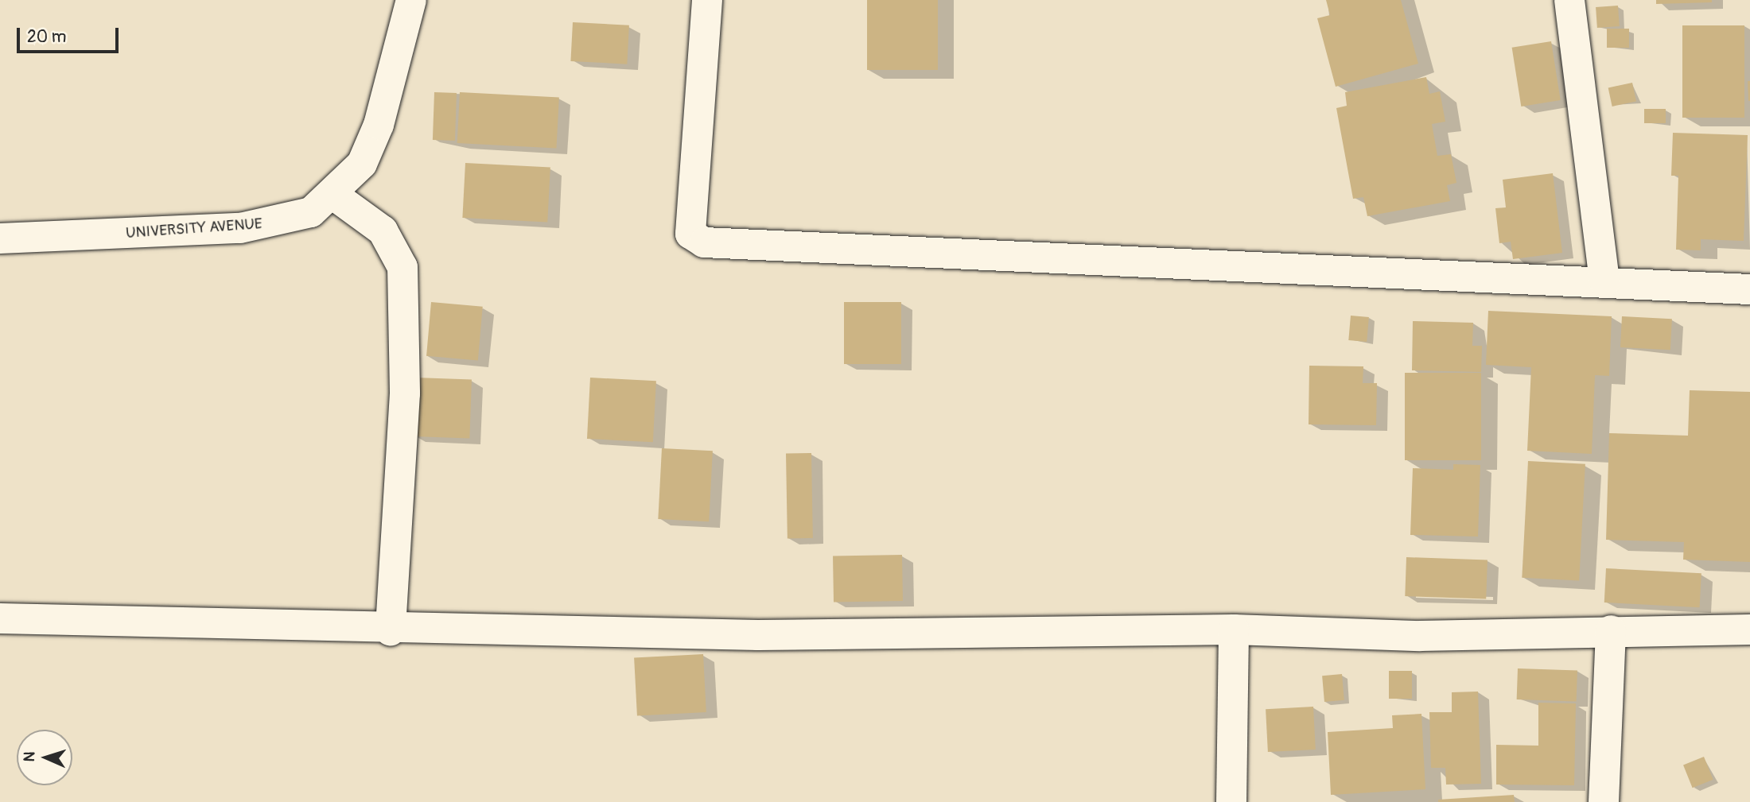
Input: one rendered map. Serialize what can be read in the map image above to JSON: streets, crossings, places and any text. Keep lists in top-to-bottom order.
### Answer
{
  "streets": {
    "street": ["UNIVERSITY AVENUE"]
  },
  "scale_bar": "20 m",
  "north": "left"
}
